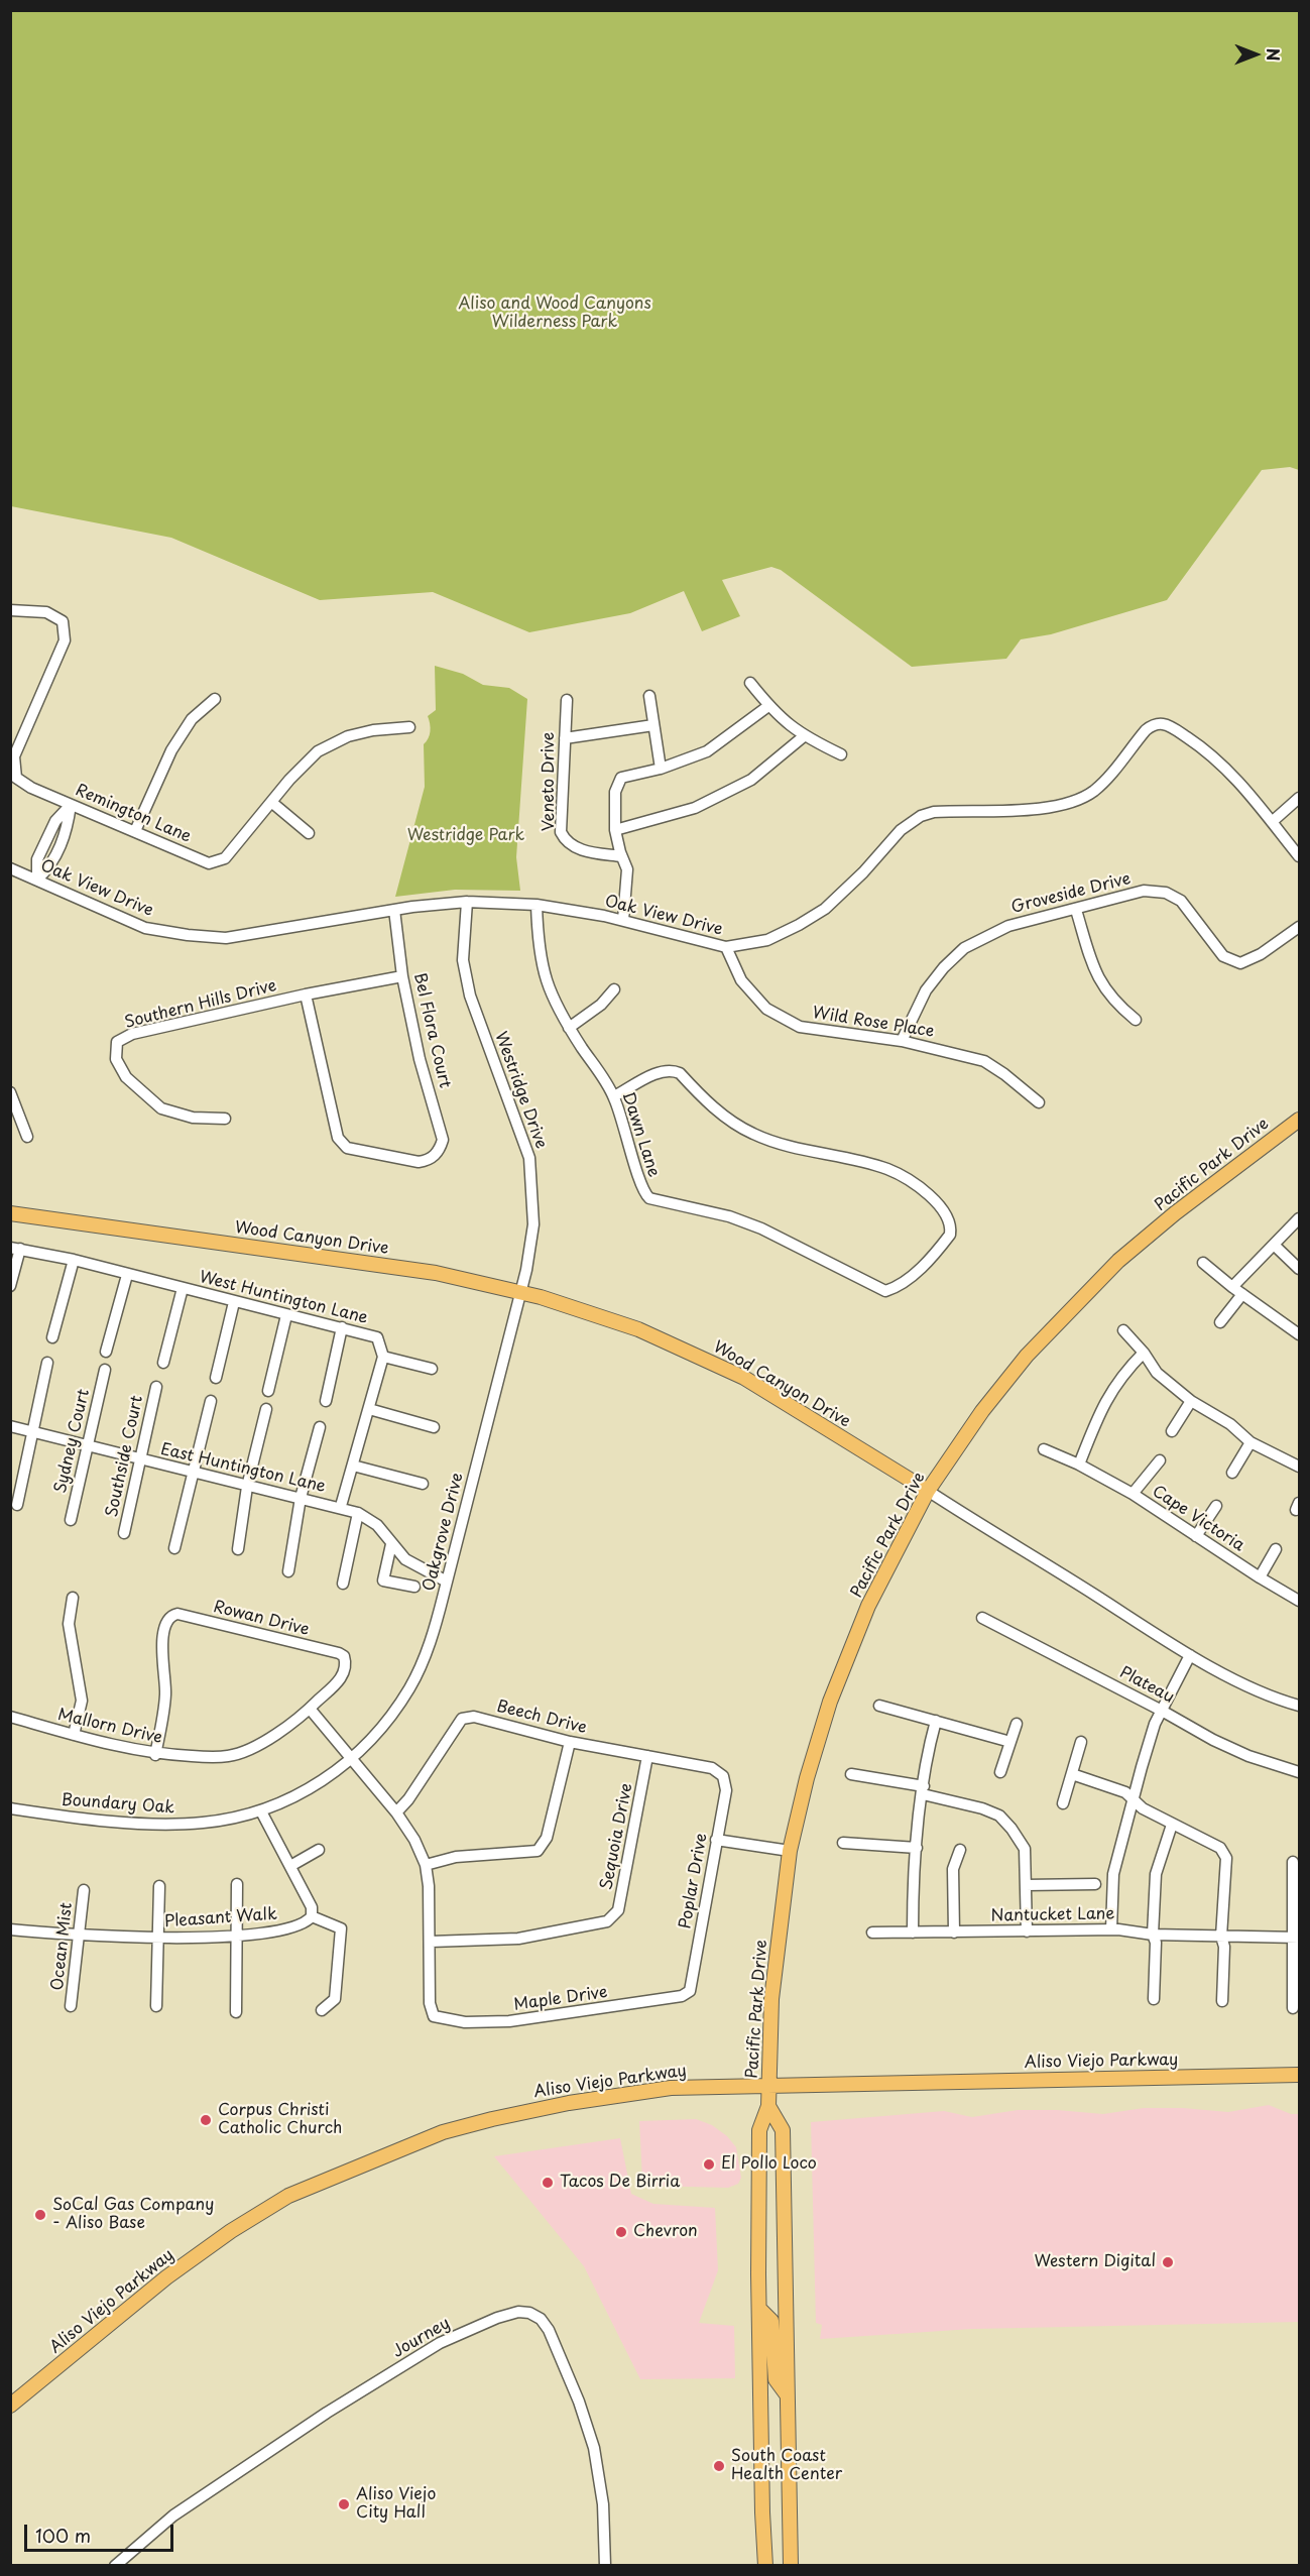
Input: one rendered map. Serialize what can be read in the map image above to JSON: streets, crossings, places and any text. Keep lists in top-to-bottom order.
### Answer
{
  "streets": {
    "main road": ["Pacific Park Drive", "Wood Canyon Drive", "Aliso Viejo Parkway"],
    "street": [
      "Veneto Drive",
      "Remington Lane",
      "Oak View Drive",
      "Groveside Drive",
      "Southern Hills Drive",
      "Wild Rose Place",
      "Bel Flora Court",
      "Westridge Drive",
      "Dawn Lane",
      "West Huntington Lane",
      "Sydney Court",
      "Southside Court",
      "East Huntington Lane",
      "Cape Victoria",
      "Oakgrove Drive",
      "Rowan Drive",
      "Plateau",
      "Beech Drive",
      "Mallorn Drive",
      "Boundary Oak",
      "Sequoia Drive",
      "Poplar Drive",
      "Nantucket Lane",
      "Pleasant Walk",
      "Ocean Mist",
      "Maple Drive",
      "Journey"
    ]
  },
  "crossings": [
    ["Oak View Drive", "Wild Rose Place"],
    ["Oak View Drive", "Bel Flora Court"],
    ["Oak View Drive", "Westridge Drive"],
    ["Oak View Drive", "Dawn Lane"],
    ["Groveside Drive", "Wild Rose Place"],
    ["Southern Hills Drive", "Bel Flora Court"],
    ["Westridge Drive", "Wood Canyon Drive"],
    ["Westridge Drive", "Oakgrove Drive"],
    ["Pacific Park Drive", "Wood Canyon Drive"],
    ["Pacific Park Drive", "Aliso Viejo Parkway"],
    ["Wood Canyon Drive", "Oakgrove Drive"],
    ["Sydney Court", "East Huntington Lane"],
    ["Southside Court", "East Huntington Lane"],
    ["East Huntington Lane", "Oakgrove Drive"],
    ["Oakgrove Drive", "Boundary Oak"],
    ["Rowan Drive", "Mallorn Drive"],
    ["Beech Drive", "Sequoia Drive"],
    ["Beech Drive", "Poplar Drive"],
    ["Sequoia Drive", "Maple Drive"],
    ["Poplar Drive", "Maple Drive"],
    ["Pleasant Walk", "Ocean Mist"]
  ],
  "parks": ["Aliso and Wood Canyons Wilderness Park", "Westridge Park"],
  "places": [
    "Corpus Christi Catholic Church",
    "El Pollo Loco",
    "Tacos De Birria",
    "SoCal Gas Company - Aliso Base",
    "Chevron",
    "Western Digital",
    "South Coast Health Center",
    "Aliso Viejo City Hall"
  ],
  "scale_bar": "100 m",
  "north": "right"
}
